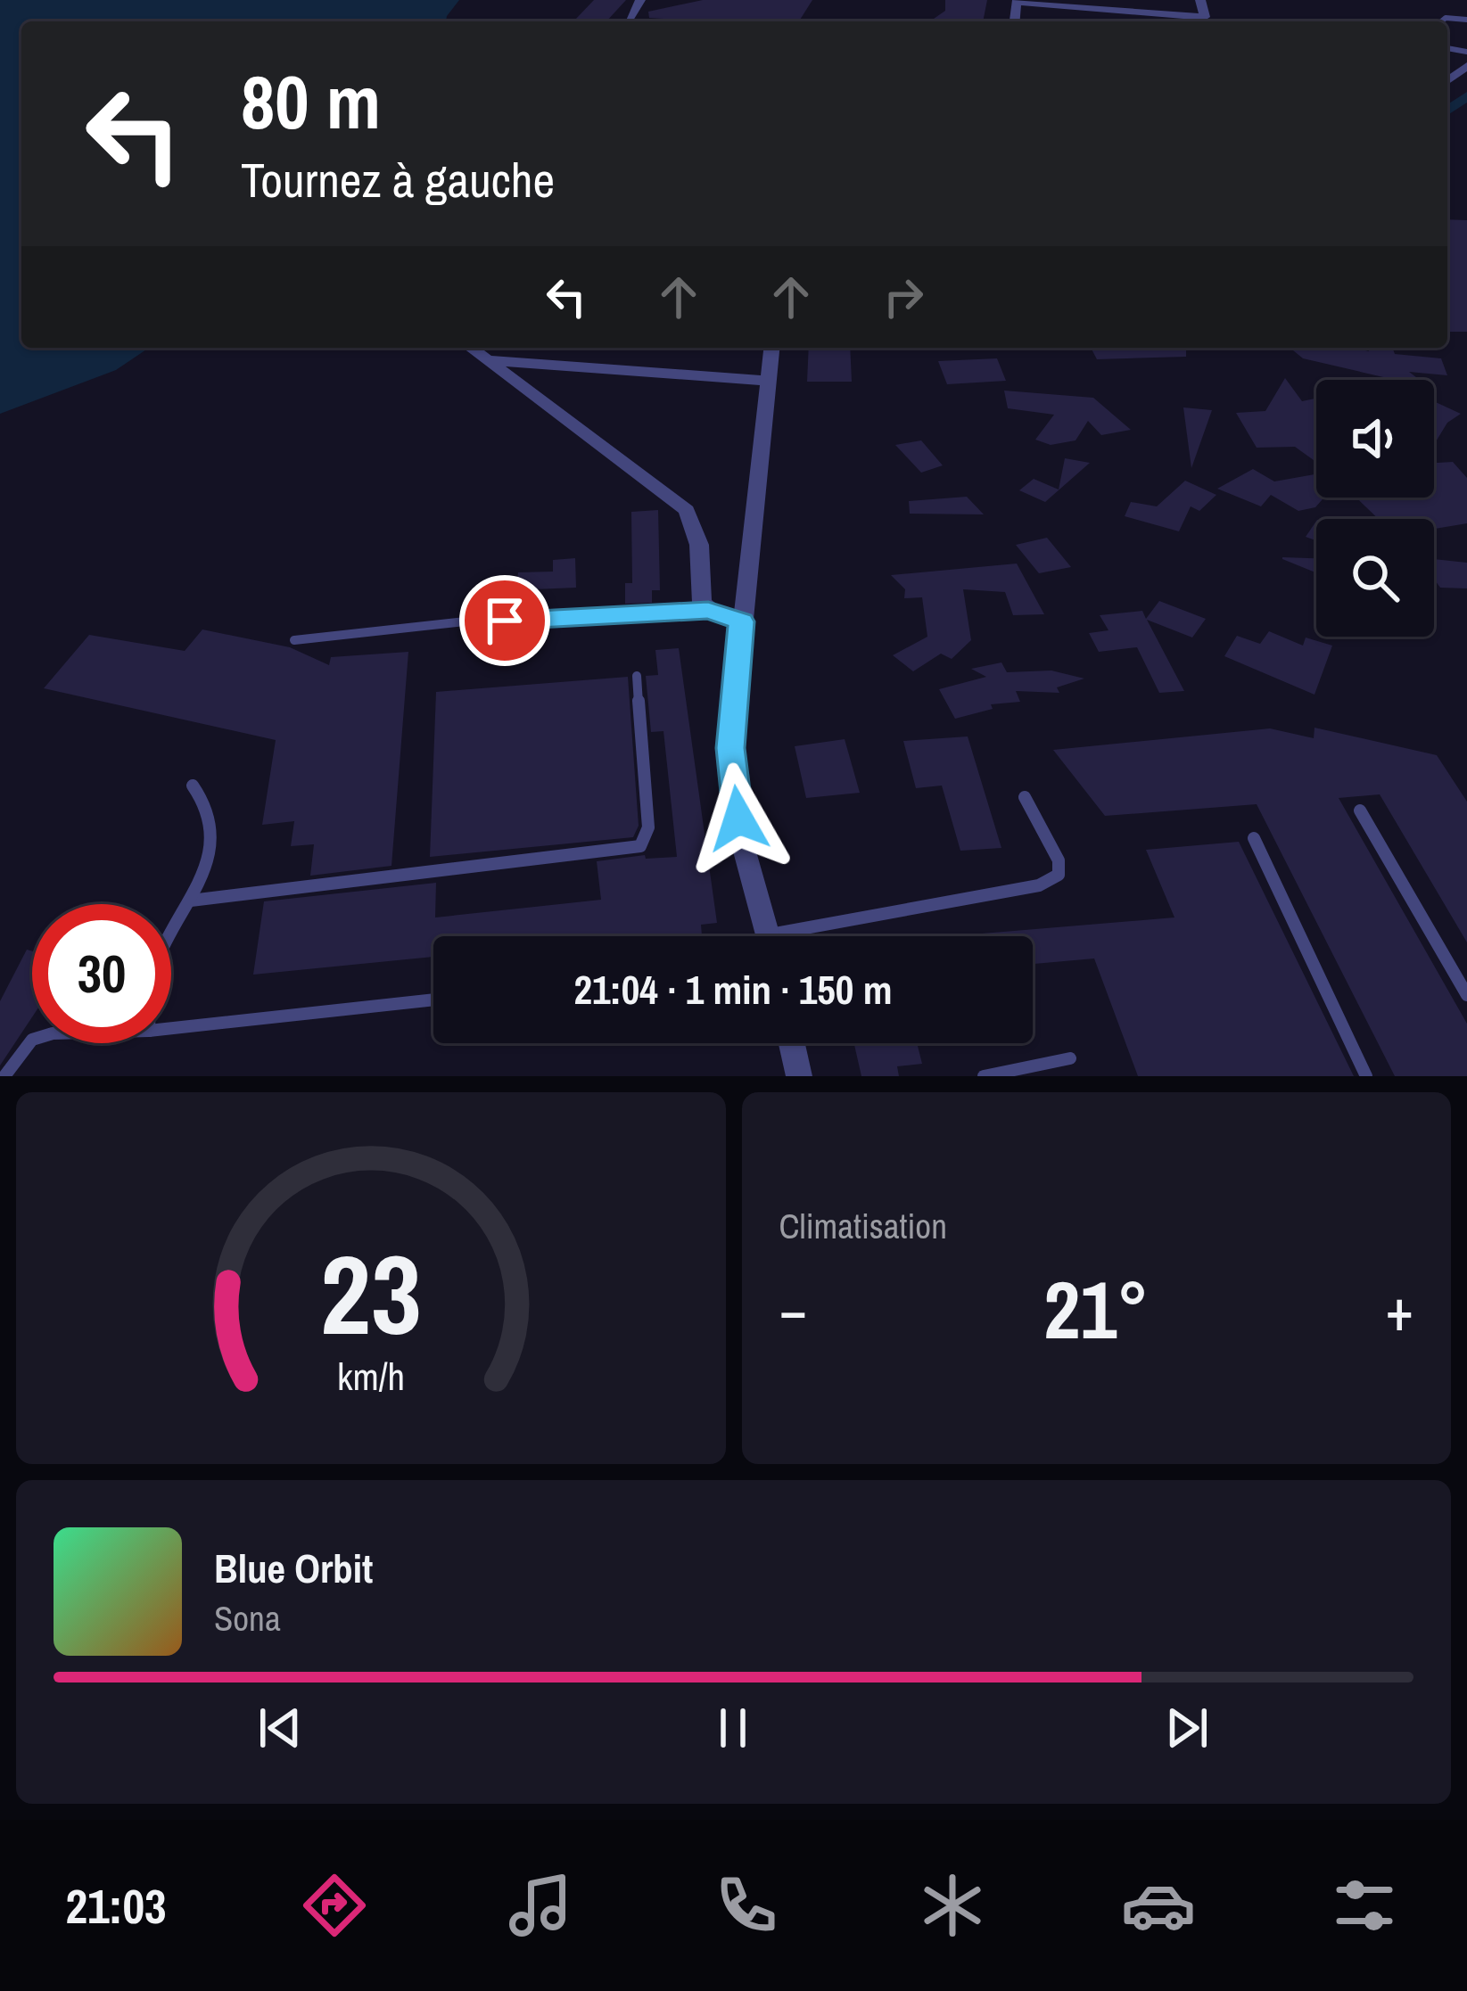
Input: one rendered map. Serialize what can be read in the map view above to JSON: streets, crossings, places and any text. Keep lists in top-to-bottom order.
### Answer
{
  "page": {
    "turn": ["80 m", "Tournez à gauche"],
    "limit": "30",
    "trip": "21:04 · 1 min · 150 m",
    "tile": "Climatisation",
    "heat": ["−", "21°", "+"],
    "song": ["Blue Orbit", "Sona"],
    "tabs": "21:03",
    "gauge": ["23", "km/h"]
  }
}
